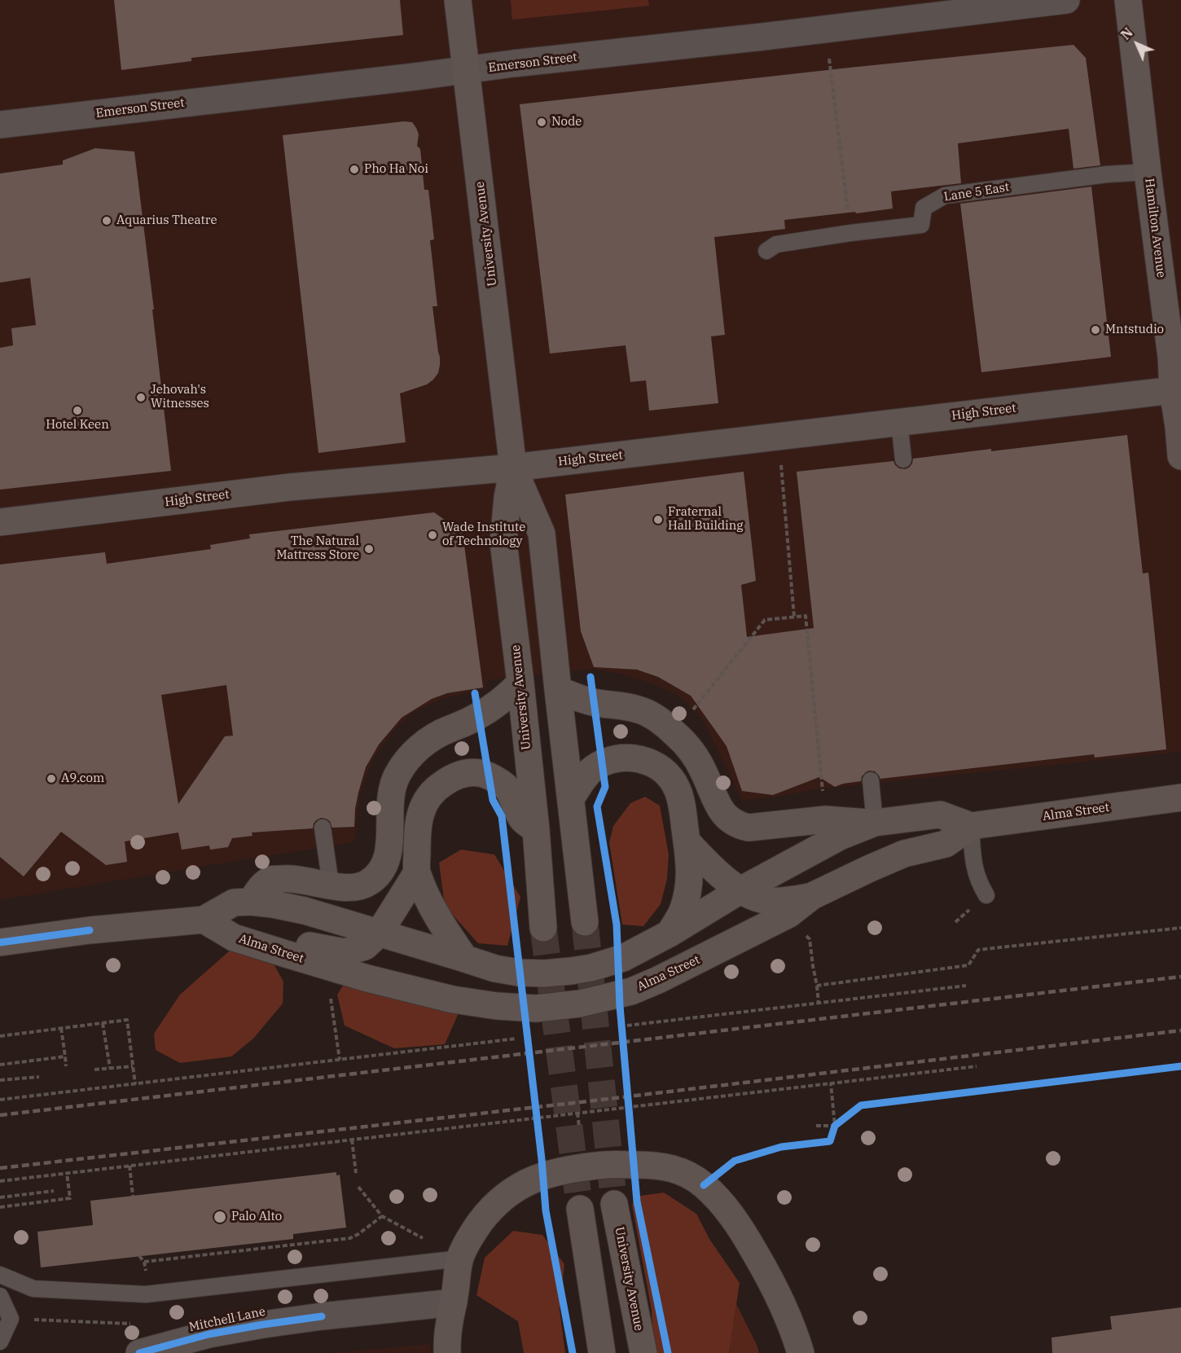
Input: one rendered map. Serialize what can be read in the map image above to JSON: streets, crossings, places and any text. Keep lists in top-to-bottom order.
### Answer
{
  "streets": {
    "main road": [
      "Hamilton Avenue",
      "University Avenue",
      "High Street",
      "Alma Street"
    ],
    "street": ["Emerson Street", "Mitchell Lane"],
    "lane": ["Lane 5 East"]
  },
  "crossings": [
    ["Emerson Street", "University Avenue"],
    ["Lane 5 East", "Hamilton Avenue"],
    ["Hamilton Avenue", "High Street"],
    ["University Avenue", "High Street"]
  ],
  "places": [
    "Node",
    "Pho Ha Noi",
    "Aquarius Theatre",
    "Mntstudio",
    "Jehovah's Witnesses",
    "Hotel Keen",
    "Fraternal Hall Building",
    "Wade Institute of Technology",
    "The Natural Mattress Store",
    "A9.com",
    "Palo Alto"
  ],
  "north": "top left"
}
